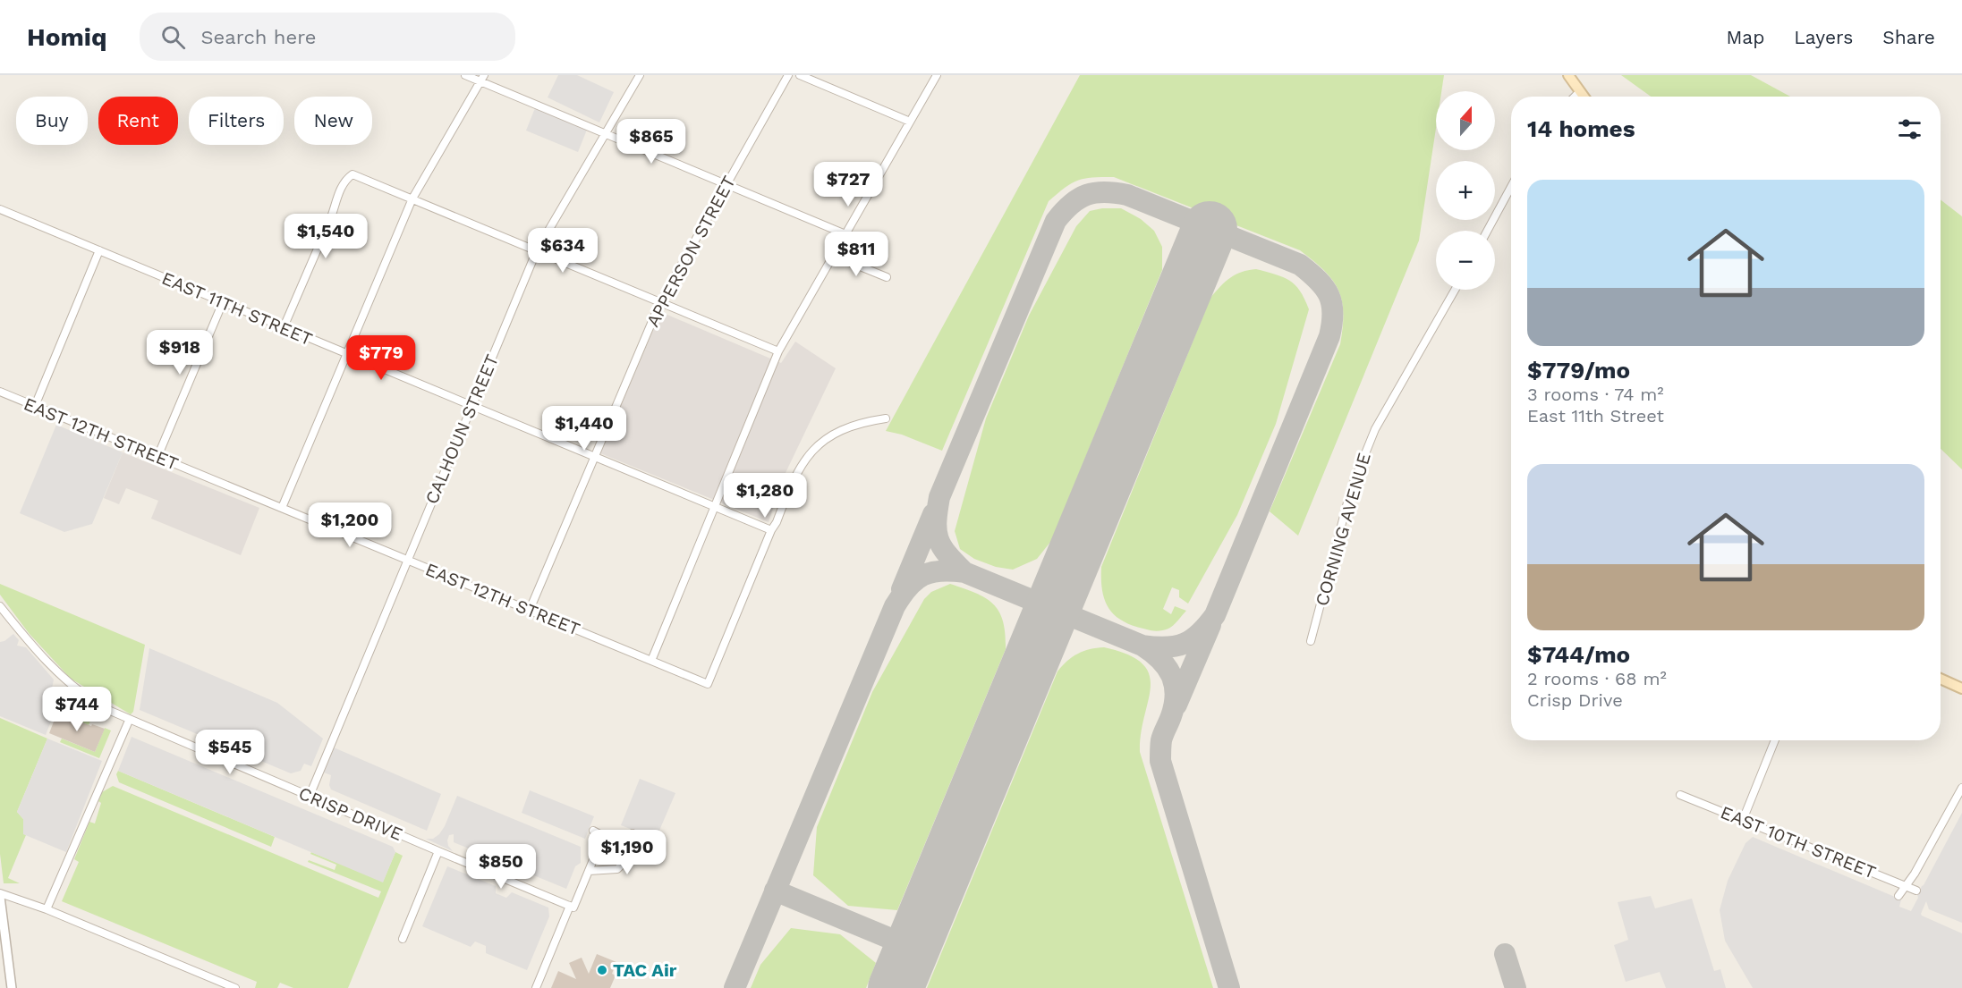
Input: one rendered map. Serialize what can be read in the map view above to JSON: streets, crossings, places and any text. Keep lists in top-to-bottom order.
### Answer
{
  "streets": {
    "street": [
      "APPERSON STREET",
      "EAST 11TH STREET",
      "CALHOUN STREET",
      "EAST 12TH STREET",
      "CORNING AVENUE",
      "CRISP DRIVE",
      "EAST 10TH STREET"
    ]
  },
  "crossings": [
    ["APPERSON STREET", "EAST 11TH STREET"],
    ["APPERSON STREET", "EAST 12TH STREET"],
    ["EAST 11TH STREET", "CALHOUN STREET"],
    ["EAST 11TH STREET", "EAST 12TH STREET"],
    ["CALHOUN STREET", "EAST 12TH STREET"],
    ["CALHOUN STREET", "CRISP DRIVE"]
  ],
  "places": ["TAC Air"],
  "north": "top",
  "page": {
    "header": "Homiq",
    "search": "Search here",
    "nav": ["Map", "Layers", "Share"],
    "map_buttons": ["+", "−"],
    "chip": [
      "Buy",
      "Rent",
      "Filters",
      "New"
    ],
    "heading": "14 homes",
    "price": [
      "$865",
      "$727",
      "$1,540",
      "$634",
      "$811",
      "$918",
      "$779",
      "$1,440",
      "$1,280",
      "$1,200",
      "$744",
      "$545",
      "$1,190",
      "$850"
    ],
    "list": [
      {
        "name": "$779/mo",
        "note": "3 rooms · 74 m² · East 11th Street"
      },
      {
        "name": "$744/mo",
        "note": "2 rooms · 68 m² · Crisp Drive"
      }
    ]
  }
}
